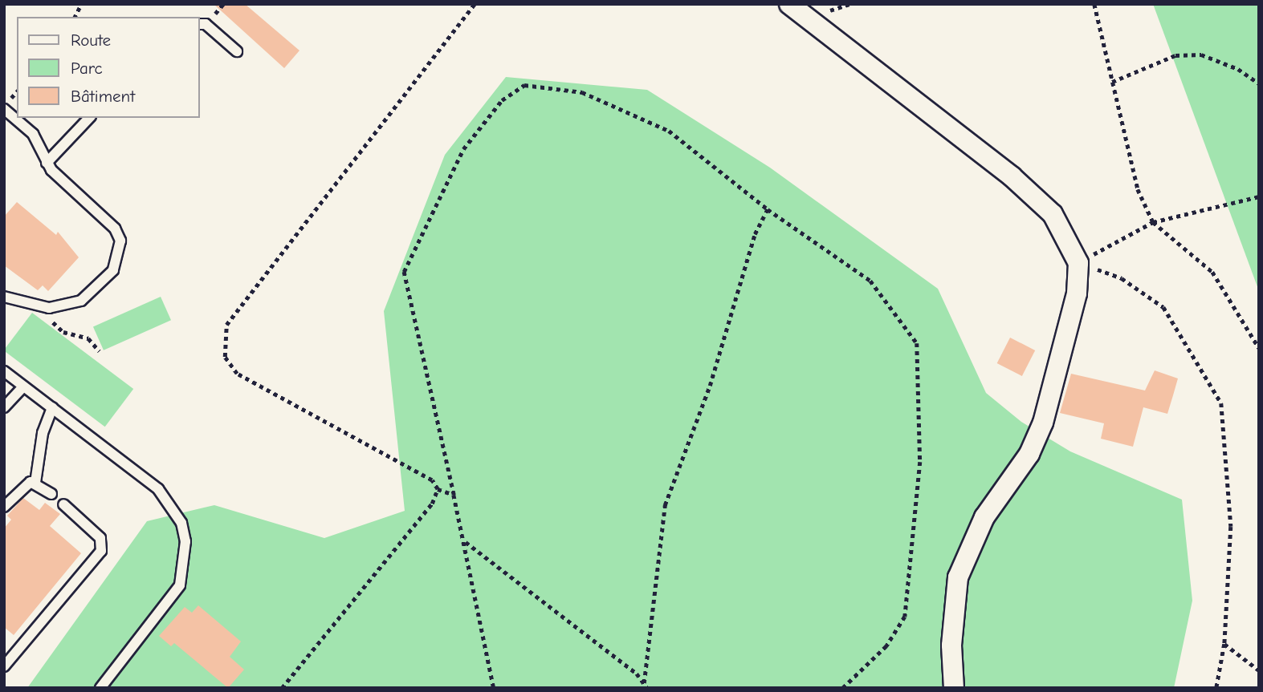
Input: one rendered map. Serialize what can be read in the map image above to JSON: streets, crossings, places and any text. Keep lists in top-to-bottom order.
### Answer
{
  "legend": ["Route", "Parc", "Bâtiment"]
}
